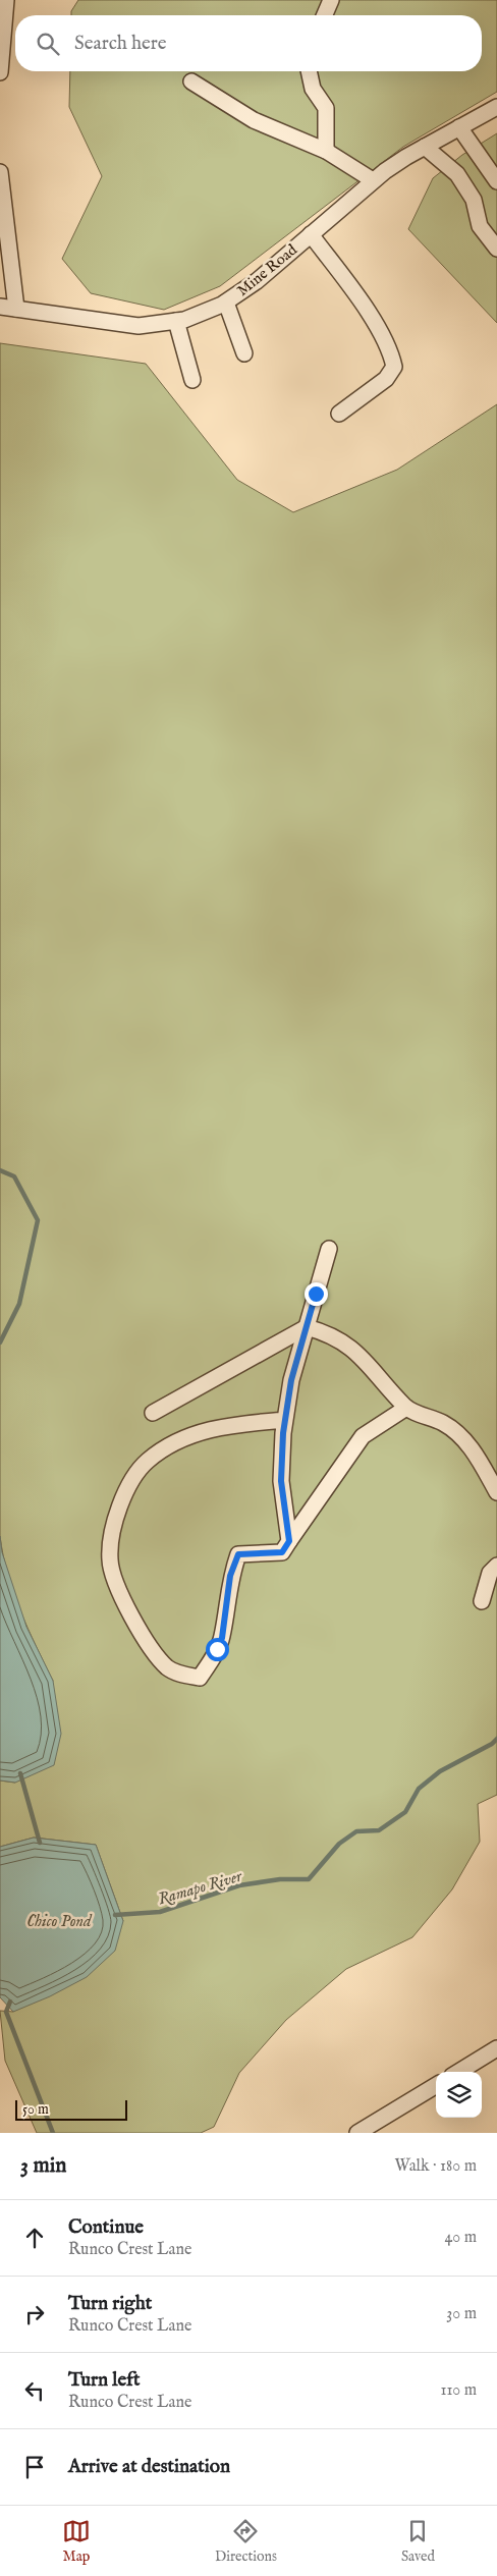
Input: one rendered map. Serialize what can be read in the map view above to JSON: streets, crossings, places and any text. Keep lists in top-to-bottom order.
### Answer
{
  "streets": {
    "street": ["Mine Road"]
  },
  "water": ["Ramapo River", "Chico Pond"],
  "scale_bar": "50 m",
  "page": {
    "search": "Search here",
    "scale": "50 m",
    "heading": ["3 min", "Walk · 180 m"],
    "list": [
      ["Continue", "Runco Crest Lane", "40 m"],
      ["Turn right", "Runco Crest Lane", "30 m"],
      ["Turn left", "Runco Crest Lane", "110 m"],
      "Arrive at destination"
    ],
    "nav": ["Map", "Directions", "Saved"]
  }
}
